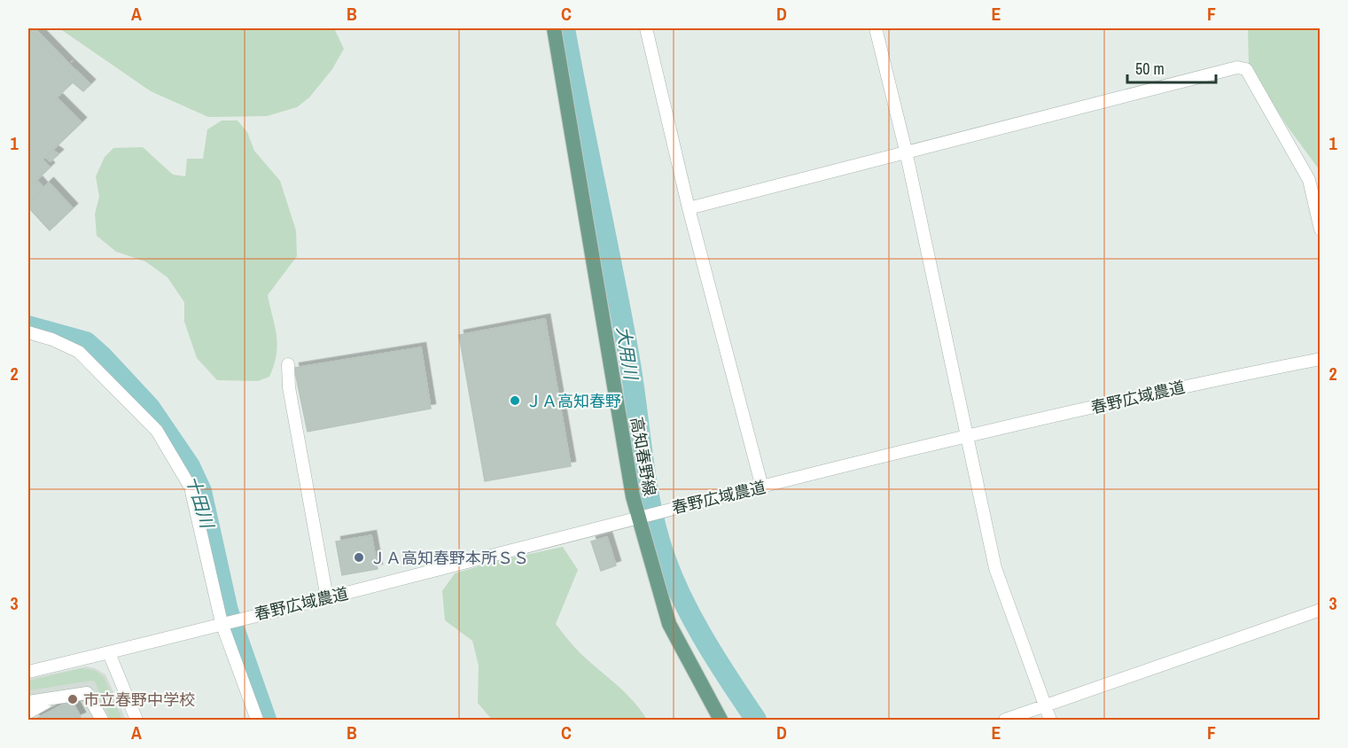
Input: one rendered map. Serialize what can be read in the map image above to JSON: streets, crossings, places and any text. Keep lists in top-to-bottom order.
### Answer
{
  "streets": {
    "main road": ["高知春野線"],
    "street": ["春野広域農道"]
  },
  "crossings": [
    ["春野広域農道", "高知春野線"]
  ],
  "water": ["大用川", "十田川"],
  "places": ["ＪＡ高知春野", "ＪＡ高知春野本所ＳＳ", "市立春野中学校"],
  "scale_bar": "50 m",
  "grid": {
    "columns": [
      "A",
      "B",
      "C",
      "D",
      "E",
      "F"
    ],
    "rows": ["1", "2", "3"]
  }
}
